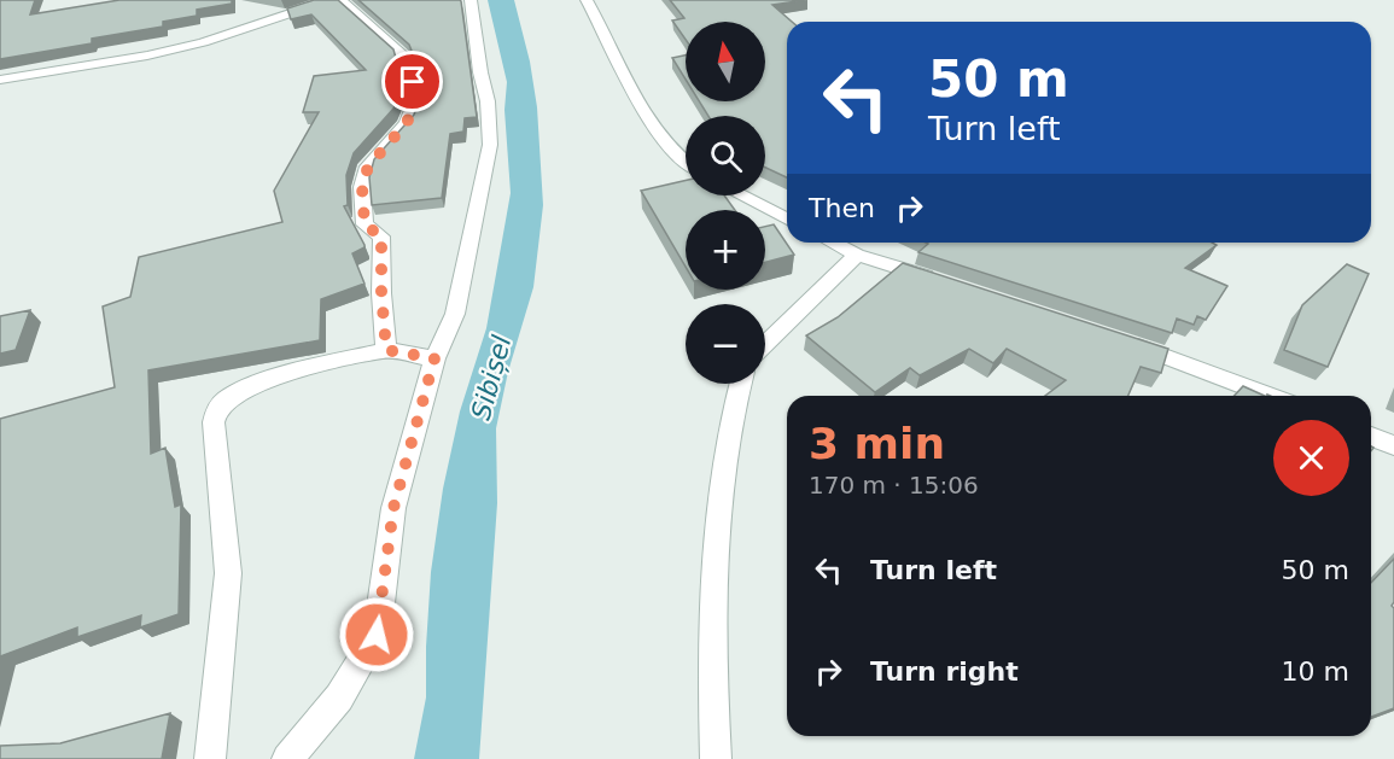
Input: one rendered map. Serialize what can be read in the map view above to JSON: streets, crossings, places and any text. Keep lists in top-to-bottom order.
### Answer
{
  "water": ["Sibișel"],
  "north": "top",
  "page": {
    "map_buttons": ["+", "−"],
    "turn": ["50 m", "Turn left"],
    "then": "Then",
    "heading": ["3 min", "170 m · 15:06"],
    "list": [
      {
        "name": "Turn left",
        "value": "50 m"
      },
      {
        "name": "Turn right",
        "value": "10 m"
      }
    ]
  }
}
